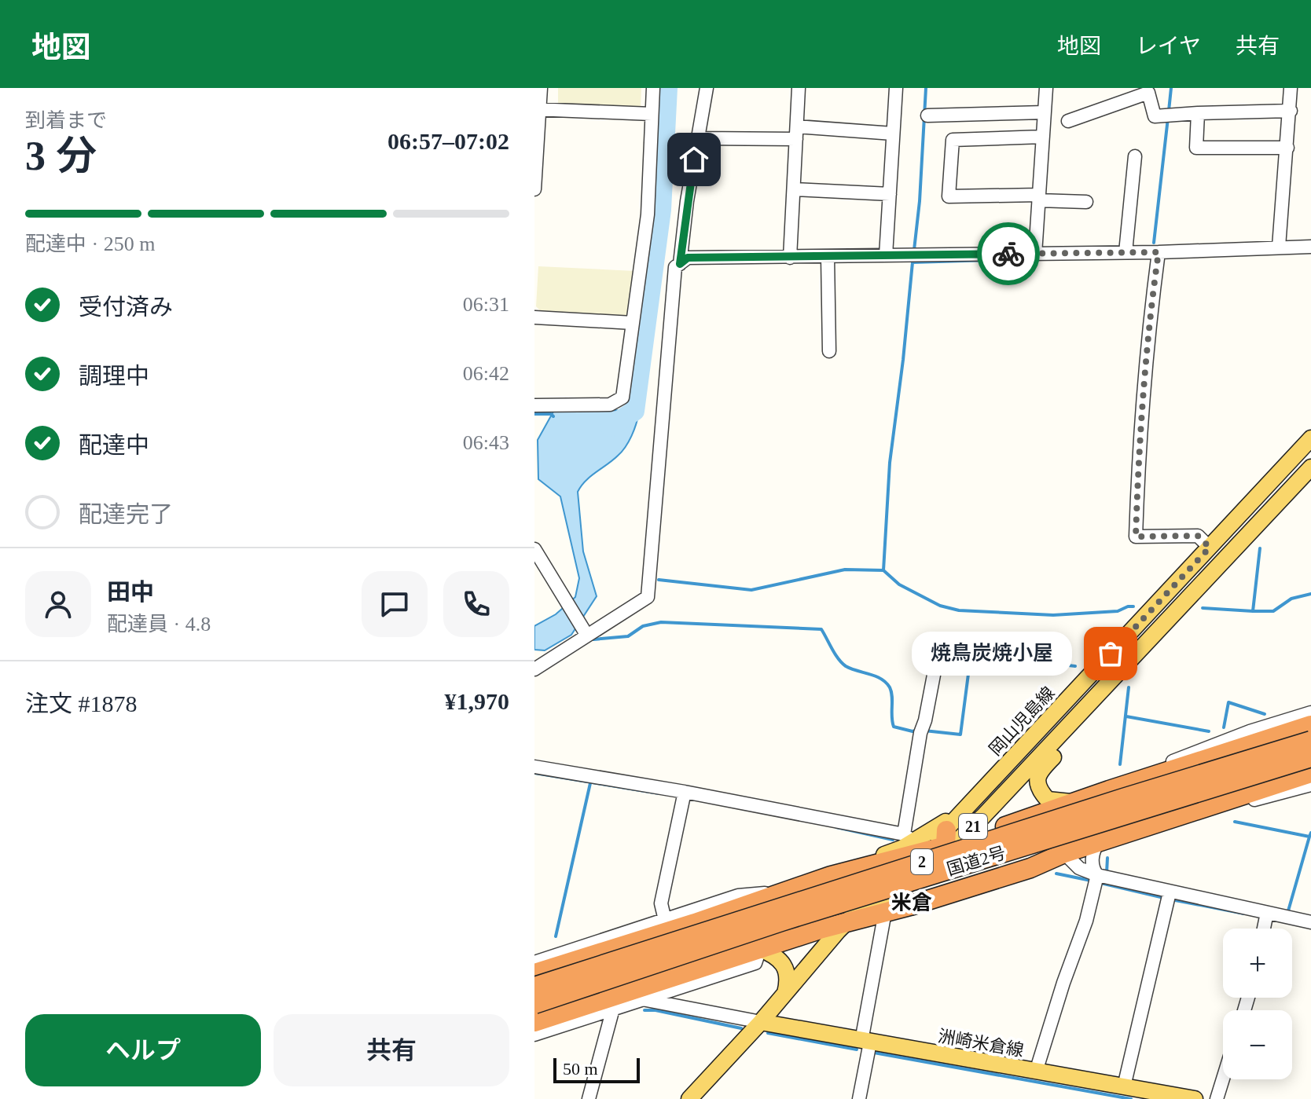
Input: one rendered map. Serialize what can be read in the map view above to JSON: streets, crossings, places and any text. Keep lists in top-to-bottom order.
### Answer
{
  "streets": {
    "highway": ["国道2号", "2"],
    "main road": ["岡山児島線", "21", "洲崎米倉線"]
  },
  "crossings": [
    ["岡山児島線", "洲崎米倉線"]
  ],
  "districts": ["米倉"],
  "places": ["焼鳥炭焼小屋"],
  "scale_bar": "50 m",
  "page": {
    "header": "地図",
    "nav": ["地図", "レイヤ", "共有"],
    "heading": ["3 分", "到着まで", "06:57–07:02"],
    "panel": [
      "田中",
      "配達員 · 4.8",
      "注文 #1878",
      "¥1,970"
    ],
    "bar": "配達中 · 250 m",
    "list": [
      ["受付済み", "06:31"],
      ["調理中", "06:42"],
      ["配達中", "06:43"],
      "配達完了"
    ],
    "bubble": "焼鳥炭焼小屋",
    "map_buttons": ["+", "−"],
    "buttons": ["ヘルプ", "共有"],
    "scale": "50 m"
  }
}
